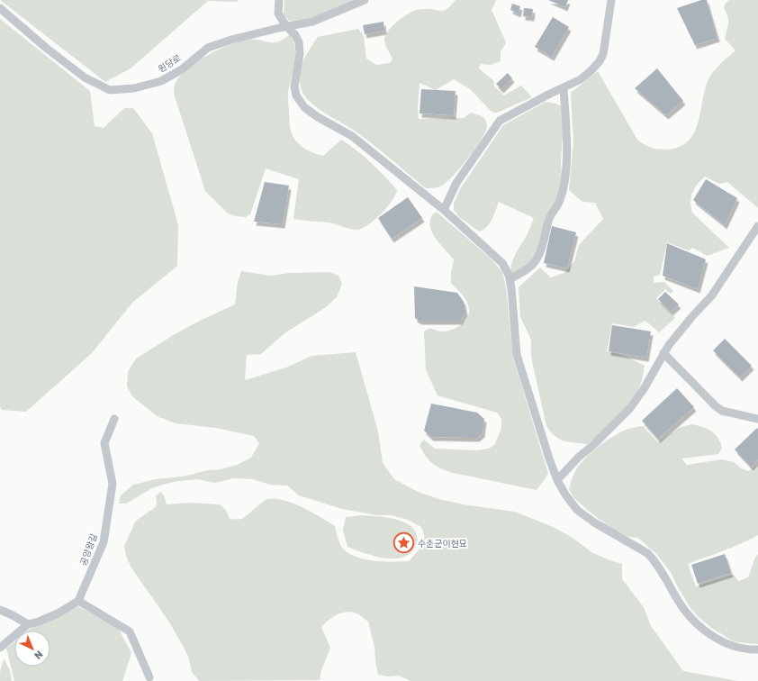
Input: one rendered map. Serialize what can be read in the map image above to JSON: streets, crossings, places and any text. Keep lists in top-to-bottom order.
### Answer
{
  "streets": {
    "street": ["원당로", "공양왕길"]
  },
  "places": {
    "place": ["수춘군이현묘"]
  },
  "north": "bottom right"
}
